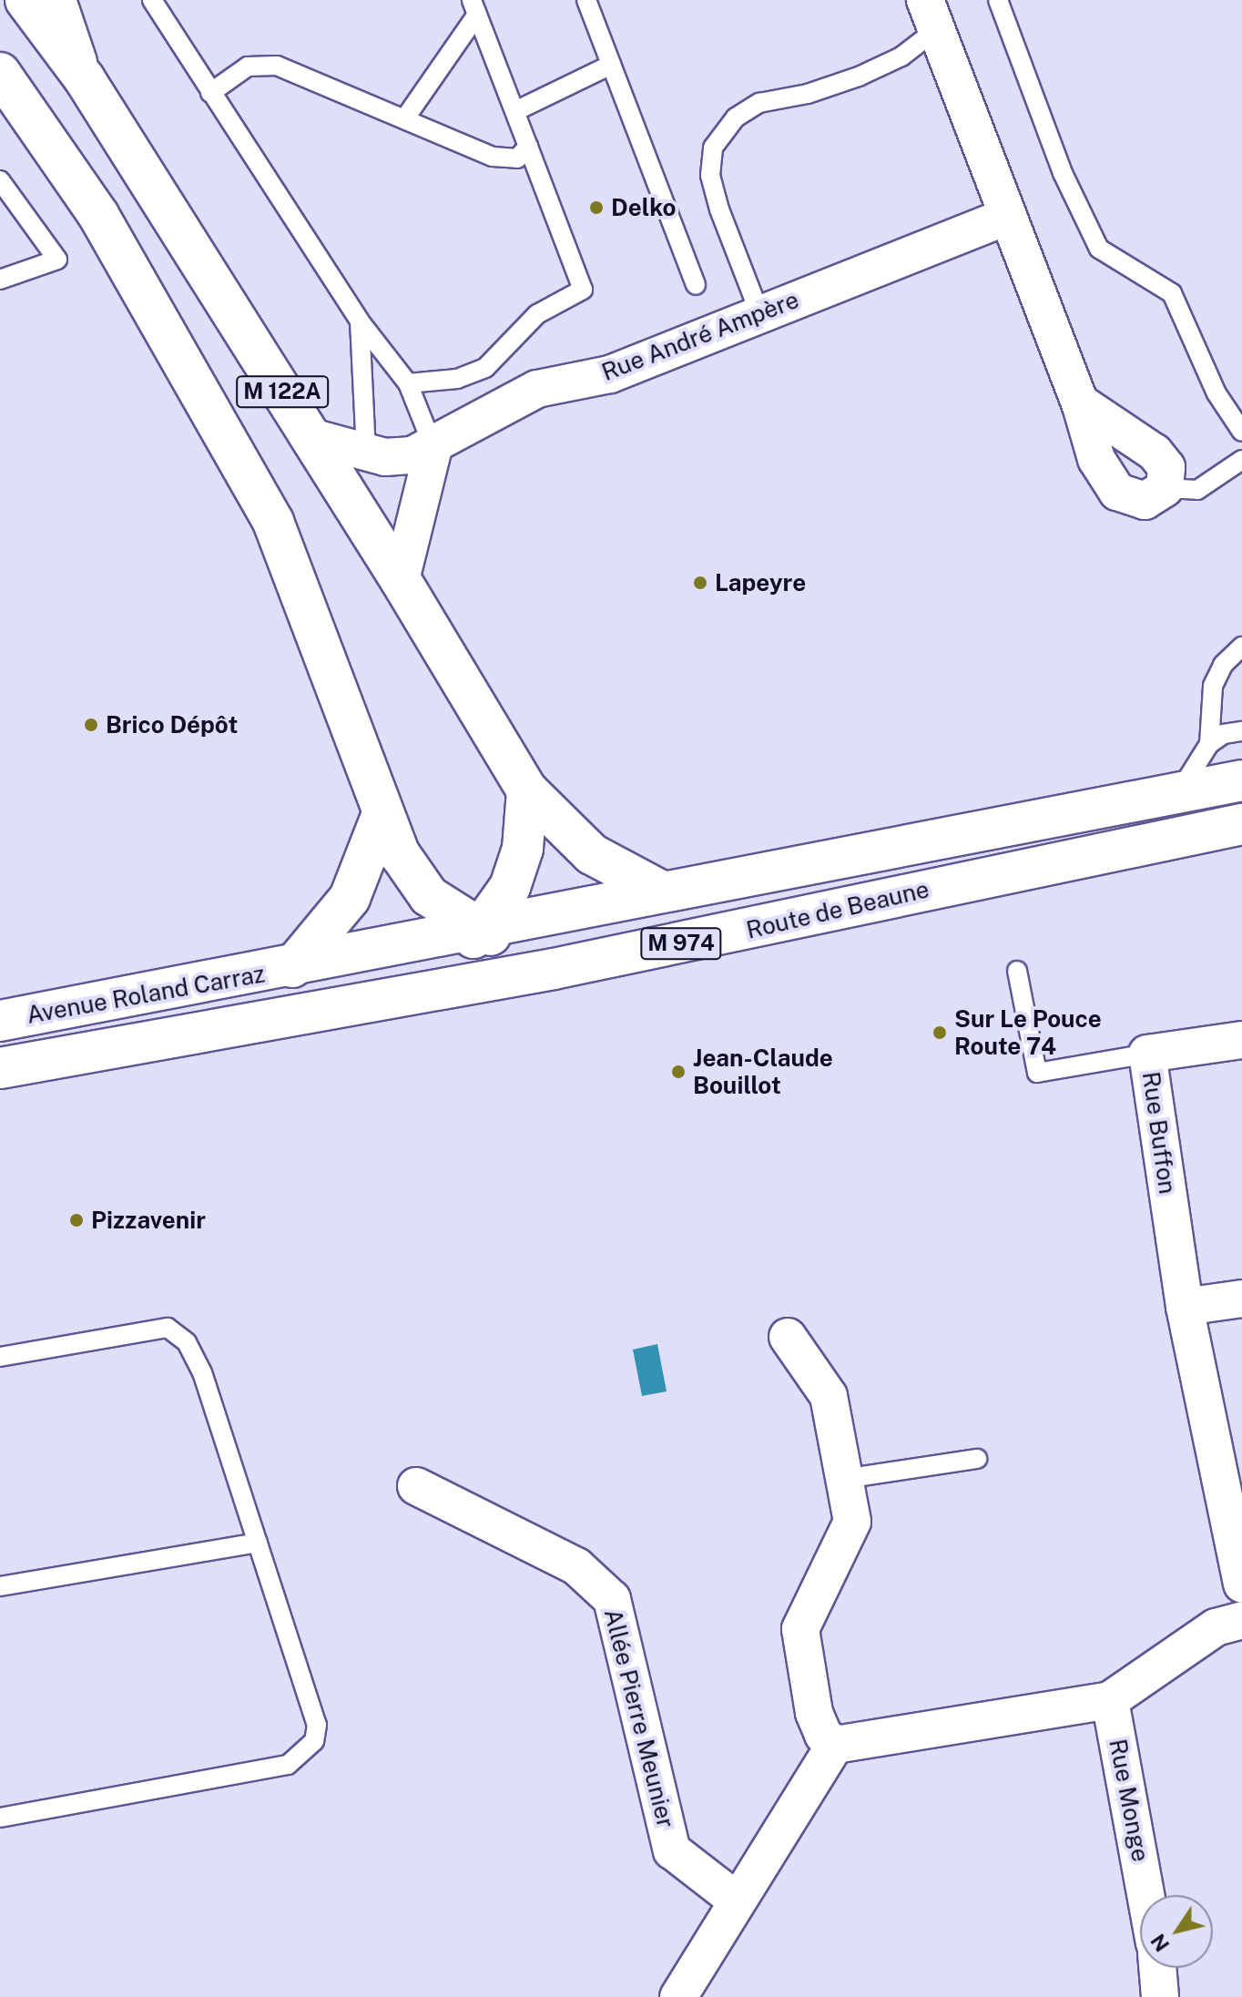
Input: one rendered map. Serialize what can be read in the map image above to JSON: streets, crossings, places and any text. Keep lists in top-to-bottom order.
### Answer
{
  "streets": {
    "main road": [
      "M 122A",
      "Route de Beaune",
      "M 974",
      "Avenue Roland Carraz"
    ],
    "street": [
      "Rue André Ampère",
      "Rue Buffon",
      "Allée Pierre Meunier",
      "Rue Monge"
    ]
  },
  "crossings": [
    ["Rue André Ampère", "M 122A"],
    ["M 122A", "Route de Beaune"],
    ["Route de Beaune", "Avenue Roland Carraz"]
  ],
  "places": [
    "Delko",
    "Lapeyre",
    "Brico Dépôt",
    "Sur Le Pouce Route 74",
    "Jean-Claude Bouillot",
    "Pizzavenir"
  ],
  "north": "bottom left"
}
